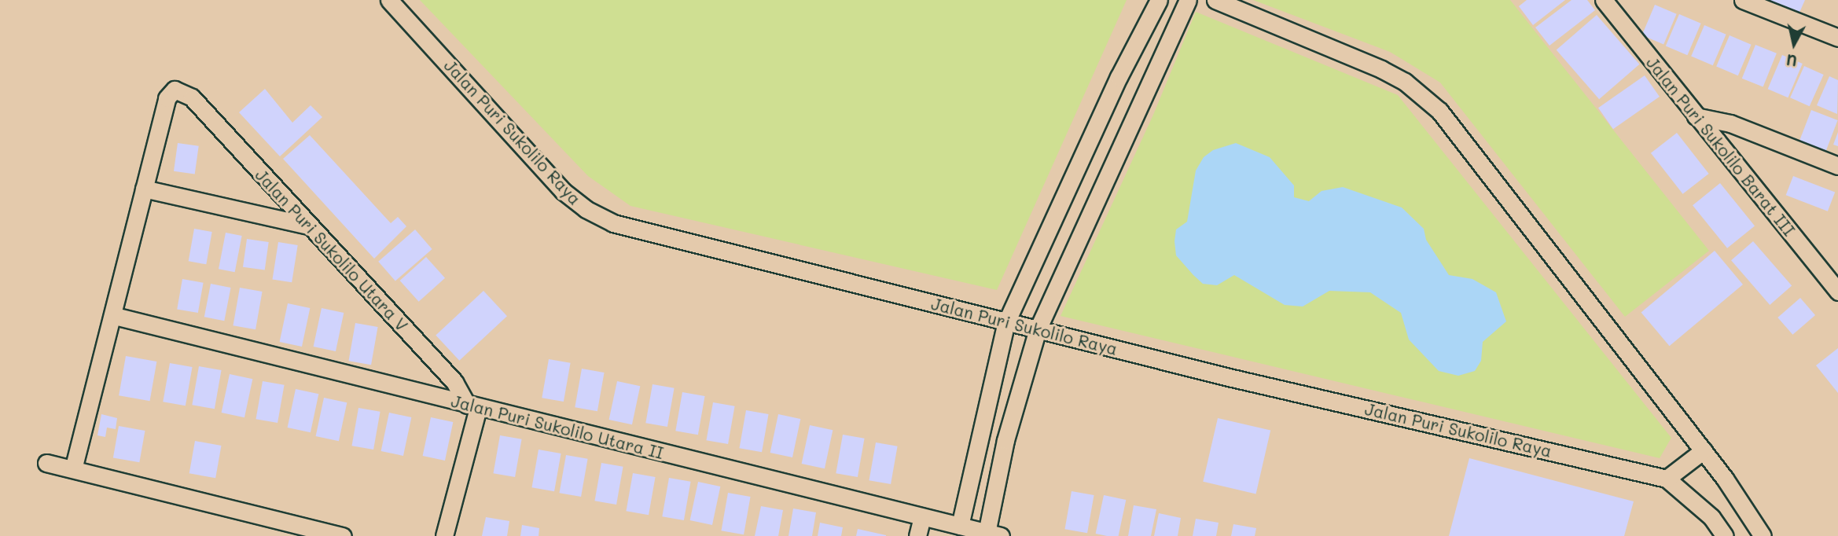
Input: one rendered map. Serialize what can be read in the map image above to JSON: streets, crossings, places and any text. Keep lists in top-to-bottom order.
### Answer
{
  "streets": {
    "street": [
      "Jalan Puri Sukolilo Raya",
      "Jalan Puri Sukolilo Barat III",
      "Jalan Puri Sukolilo Utara V",
      "Jalan Puri Sukolilo Utara II"
    ]
  },
  "crossings": [
    ["Jalan Puri Sukolilo Utara V", "Jalan Puri Sukolilo Utara II"]
  ],
  "north": "bottom"
}
